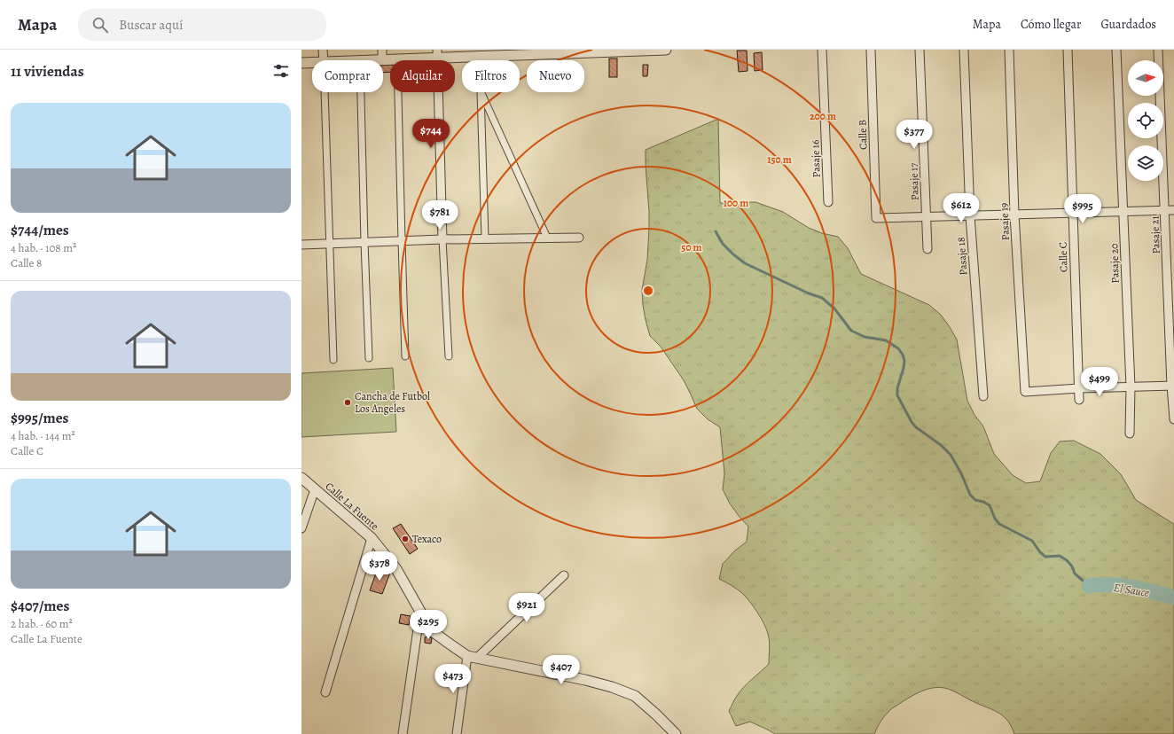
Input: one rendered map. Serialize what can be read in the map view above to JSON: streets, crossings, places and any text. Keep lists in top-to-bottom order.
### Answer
{
  "streets": {
    "street": [
      "Calle B",
      "Pasaje 16",
      "Pasaje 17",
      "Pasaje 19",
      "Pasaje 21",
      "Pasaje 18",
      "Calle C",
      "Pasaje 20",
      "Calle La Fuente"
    ]
  },
  "crossings": [
    ["Calle B", "Pasaje 17"],
    ["Pasaje 19", "Calle C"]
  ],
  "water": ["El Sauce"],
  "places": ["Cancha de Futbol Los Angeles", "Texaco"],
  "north": "right",
  "page": {
    "header": "Mapa",
    "search": "Buscar aquí",
    "nav": ["Mapa", "Cómo llegar", "Guardados"],
    "heading": "11 viviendas",
    "chip": [
      "Comprar",
      "Alquilar",
      "Filtros",
      "Nuevo"
    ],
    "list": [
      {
        "name": "$744/mes",
        "note": "4 hab. · 108 m² · Calle 8"
      },
      {
        "name": "$995/mes",
        "note": "4 hab. · 144 m² · Calle C"
      },
      {
        "name": "$407/mes",
        "note": "2 hab. · 60 m² · Calle La Fuente"
      }
    ],
    "price": [
      "$744",
      "$377",
      "$612",
      "$995",
      "$781",
      "$499",
      "$378",
      "$921",
      "$295",
      "$407",
      "$473"
    ]
  },
  "rings": [
    "200 m",
    "150 m",
    "100 m",
    "50 m"
  ]
}
